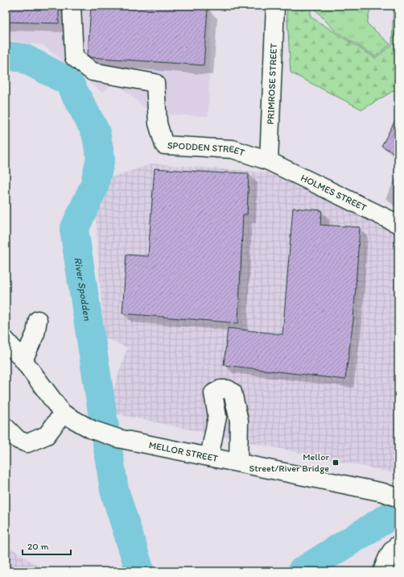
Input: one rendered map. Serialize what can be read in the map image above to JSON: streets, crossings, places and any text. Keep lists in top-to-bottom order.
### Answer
{
  "streets": {
    "main road": [
      "PRIMROSE STREET",
      "SPODDEN STREET",
      "HOLMES STREET",
      "MELLOR STREET"
    ]
  },
  "crossings": [
    ["PRIMROSE STREET", "SPODDEN STREET"],
    ["PRIMROSE STREET", "HOLMES STREET"],
    ["SPODDEN STREET", "HOLMES STREET"]
  ],
  "water": ["River Spodden"],
  "places": {
    "transit": ["Mellor Street/River Bridge"]
  },
  "scale_bar": "20 m"
}
